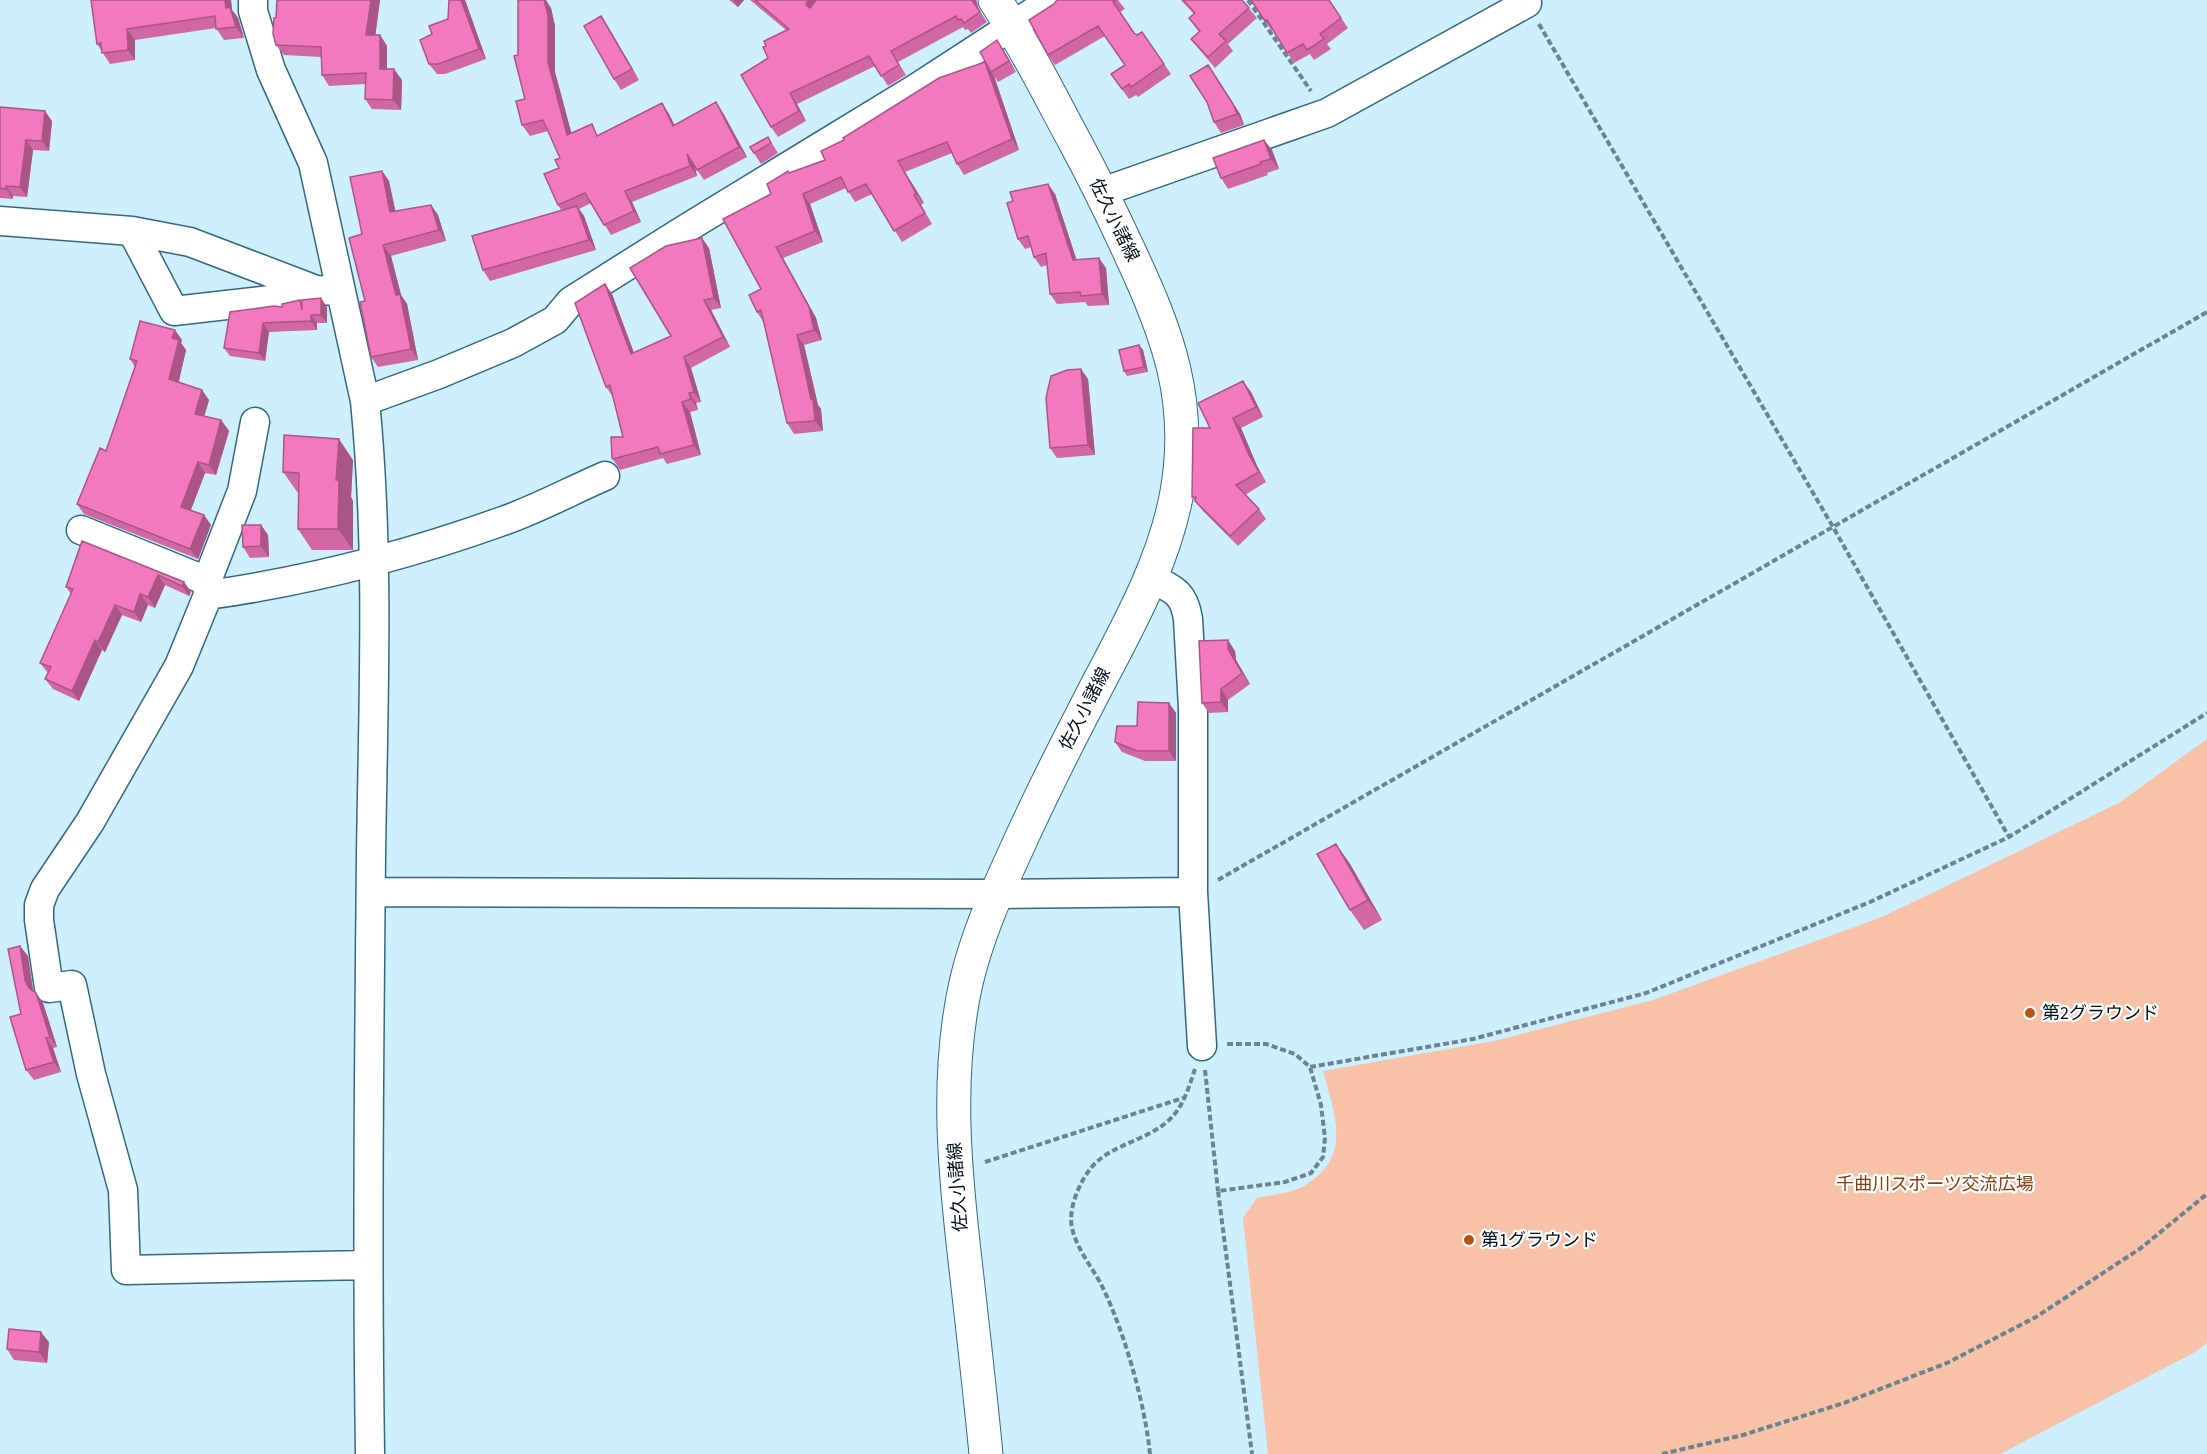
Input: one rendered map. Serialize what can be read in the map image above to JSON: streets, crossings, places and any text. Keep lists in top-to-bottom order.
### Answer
{
  "streets": {
    "main road": ["佐久小諸線"]
  },
  "parks": ["千曲川スポーツ交流広場"],
  "places": ["第2グラウンド", "第1グラウンド"]
}
